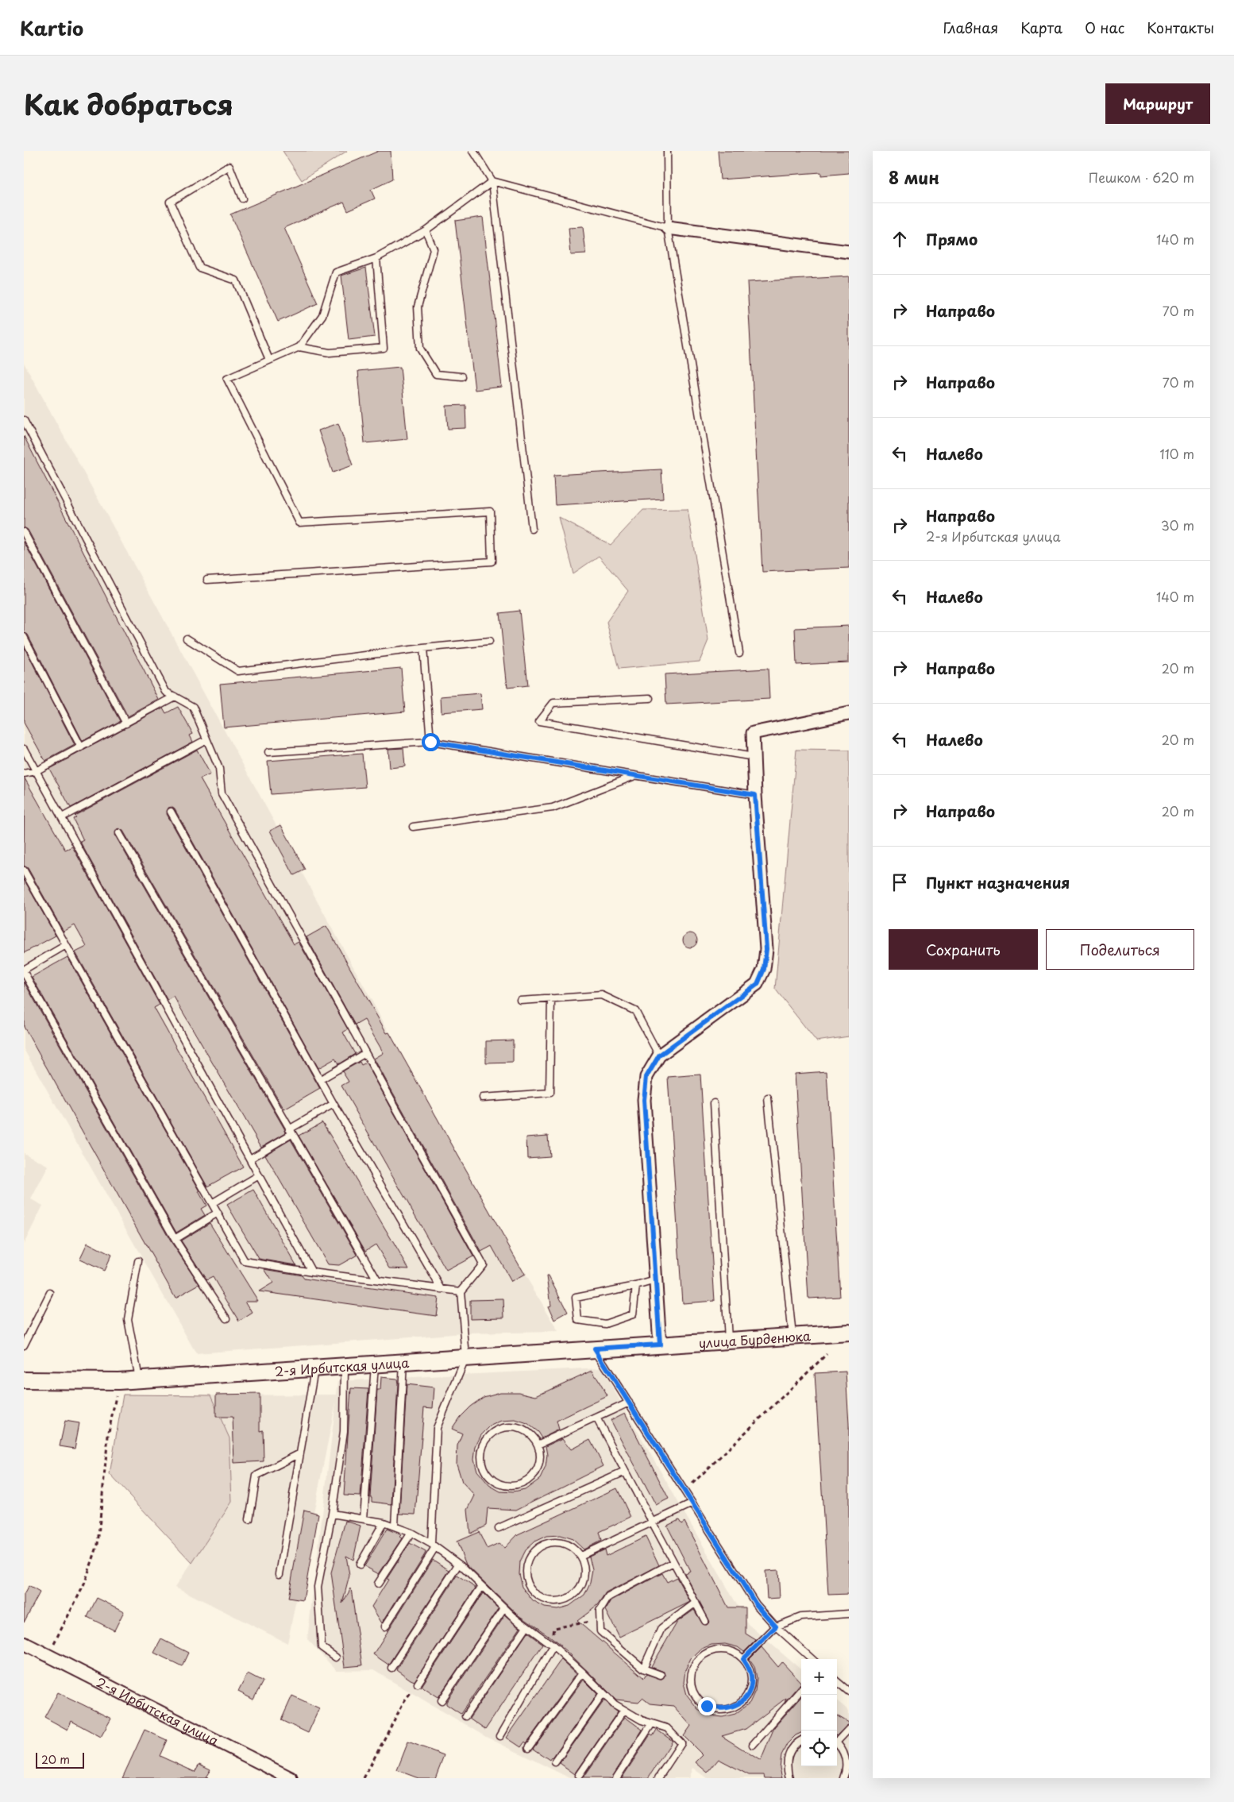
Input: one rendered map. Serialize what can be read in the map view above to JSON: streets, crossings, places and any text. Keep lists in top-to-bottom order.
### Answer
{
  "streets": {
    "street": ["улица Бурденюка", "2-я Ирбитская улица"]
  },
  "crossings": [
    ["улица Бурденюка", "2-я Ирбитская улица"]
  ],
  "scale_bar": "20 m",
  "page": {
    "header": "Kartio",
    "nav": [
      "Главная",
      "Карта",
      "О нас",
      "Контакты"
    ],
    "title": "Как добраться",
    "buttons": [
      "Маршрут",
      ["Сохранить", "Поделиться"]
    ],
    "heading": ["8 мин", "Пешком · 620 m"],
    "list": [
      ["Прямо", "140 m"],
      ["Направо", "70 m"],
      ["Направо", "70 m"],
      ["Налево", "110 m"],
      ["Направо", "2-я Ирбитская улица", "30 m"],
      ["Налево", "140 m"],
      ["Направо", "20 m"],
      ["Налево", "20 m"],
      ["Направо", "20 m"],
      "Пункт назначения"
    ],
    "map_buttons": ["+", "−"],
    "scale": "20 m"
  }
}
